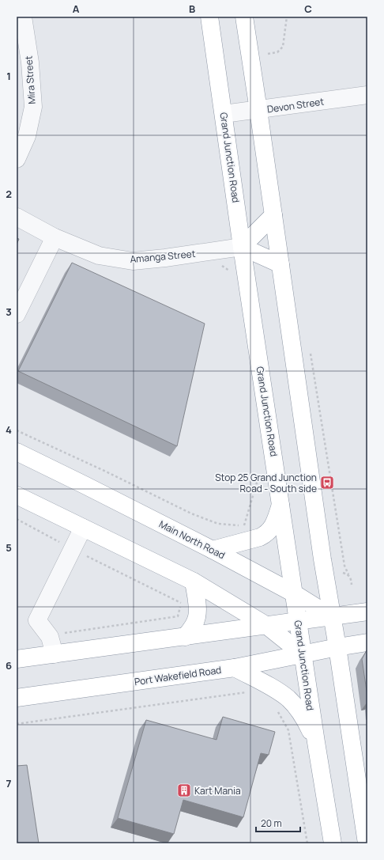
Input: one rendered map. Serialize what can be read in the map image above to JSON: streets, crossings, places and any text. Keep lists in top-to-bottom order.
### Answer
{
  "streets": {
    "highway": ["Grand Junction Road", "Main North Road", "Port Wakefield Road"],
    "street": ["Mira Street", "Devon Street", "Amanga Street"]
  },
  "crossings": [
    ["Devon Street", "Grand Junction Road"],
    ["Grand Junction Road", "Amanga Street"],
    ["Grand Junction Road", "Main North Road"],
    ["Grand Junction Road", "Port Wakefield Road"]
  ],
  "places": {
    "bus stop": ["Stop 25 Grand Junction Road - South side"],
    "building": ["Kart Mania"]
  },
  "scale_bar": "20 m",
  "grid": {
    "columns": ["A", "B", "C"],
    "rows": [
      "1",
      "2",
      "3",
      "4",
      "5",
      "6",
      "7"
    ]
  }
}
